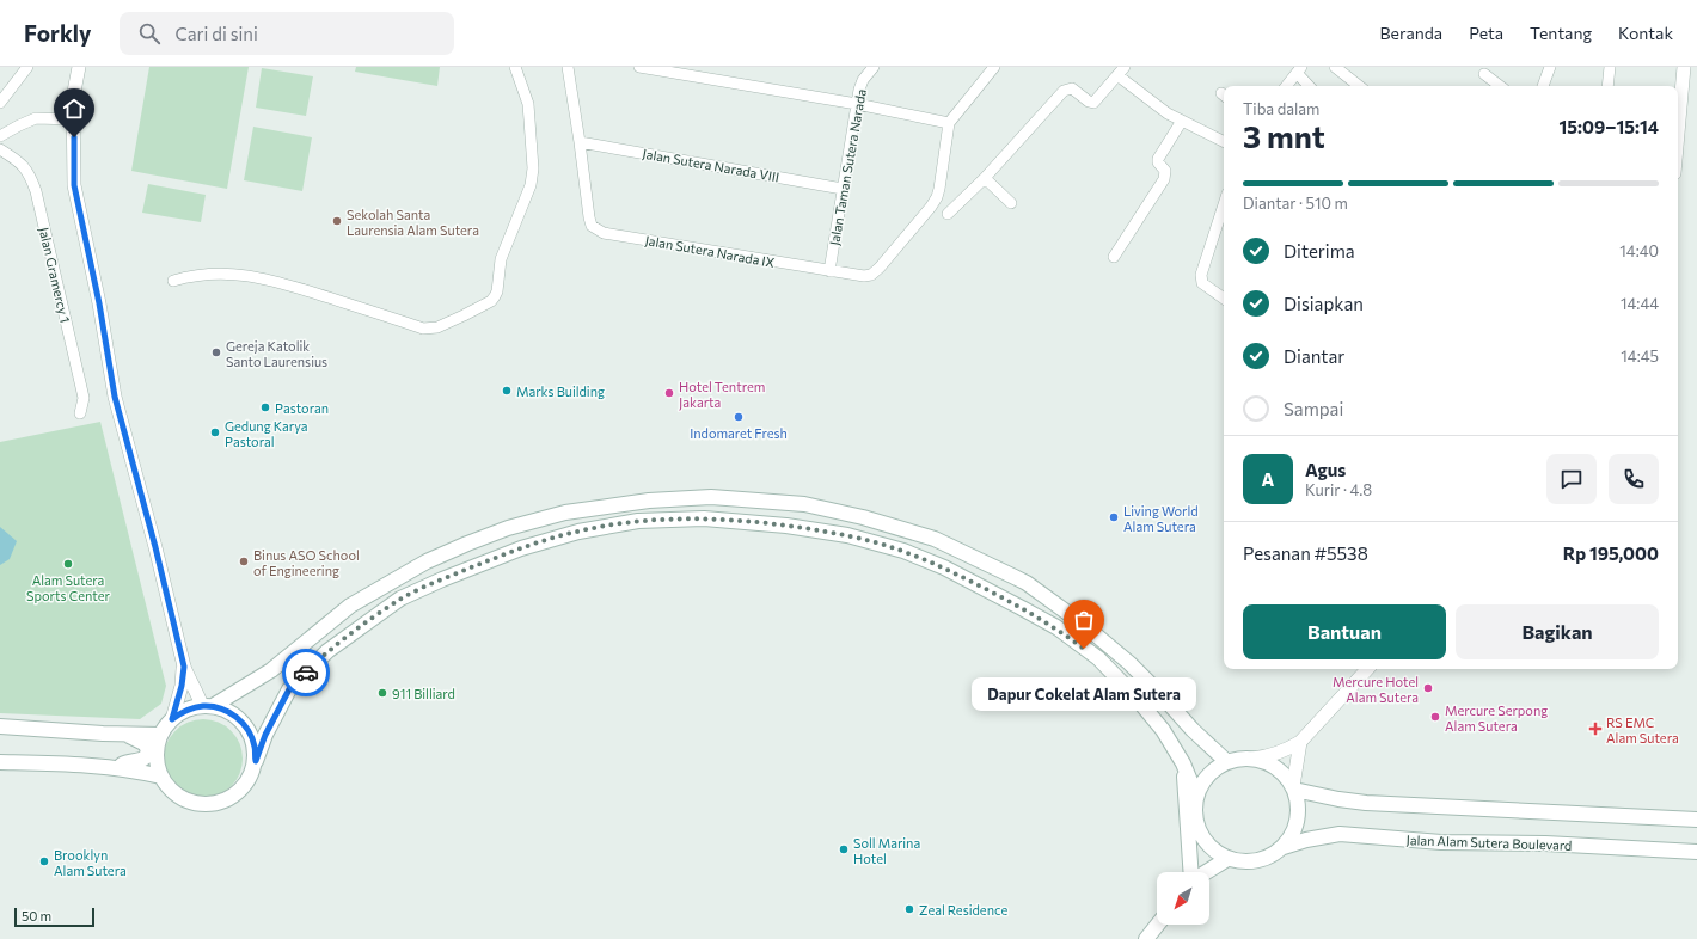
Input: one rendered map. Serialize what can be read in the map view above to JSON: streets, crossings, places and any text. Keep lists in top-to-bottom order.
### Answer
{
  "streets": {
    "main road": ["Jalan Alam Sutera Boulevard"],
    "street": [
      "Jalan Sutera Narada VIII",
      "Jalan Taman Sutera Narada",
      "Jalan Sutera Narada IX",
      "Jalan Gramercy 1"
    ]
  },
  "crossings": [
    ["Jalan Sutera Narada VIII", "Jalan Taman Sutera Narada"],
    ["Jalan Sutera Narada VIII", "Jalan Sutera Narada IX"],
    ["Jalan Taman Sutera Narada", "Jalan Sutera Narada IX"]
  ],
  "places": {
    "other": [
      "Sekolah Santa Laurensia Alam Sutera",
      "Gereja Katolik Santo Laurensius",
      "Marks Building",
      "Hotel Tentrem Jakarta",
      "Pastoran",
      "Indomaret Fresh",
      "Gedung Karya Pastoral",
      "Living World Alam Sutera",
      "Binus ASO School of Engineering",
      "Alam Sutera Sports Center",
      "Dapur Cokelat Alam Sutera",
      "Mercure Hotel Alam Sutera",
      "911 Billiard",
      "Mercure Serpong Alam Sutera",
      "Soll Marina Hotel",
      "Brooklyn Alam Sutera",
      "Zeal Residence"
    ],
    "health": ["RS EMC Alam Sutera"]
  },
  "scale_bar": "50 m",
  "north": "bottom left",
  "page": {
    "header": "Forkly",
    "search": "Cari di sini",
    "nav": [
      "Beranda",
      "Peta",
      "Tentang",
      "Kontak"
    ],
    "heading": ["3 mnt", "Tiba dalam", "15:09–15:14"],
    "panel": [
      "Agus",
      "Kurir · 4.8",
      "Pesanan #5538",
      "Rp 195,000"
    ],
    "bar": "Diantar · 510 m",
    "list": [
      ["Diterima", "14:40"],
      ["Disiapkan", "14:44"],
      ["Diantar", "14:45"],
      "Sampai"
    ],
    "round": "A",
    "buttons": ["Bantuan", "Bagikan"],
    "bubble": "Dapur Cokelat Alam Sutera",
    "scale": "50 m"
  }
}
